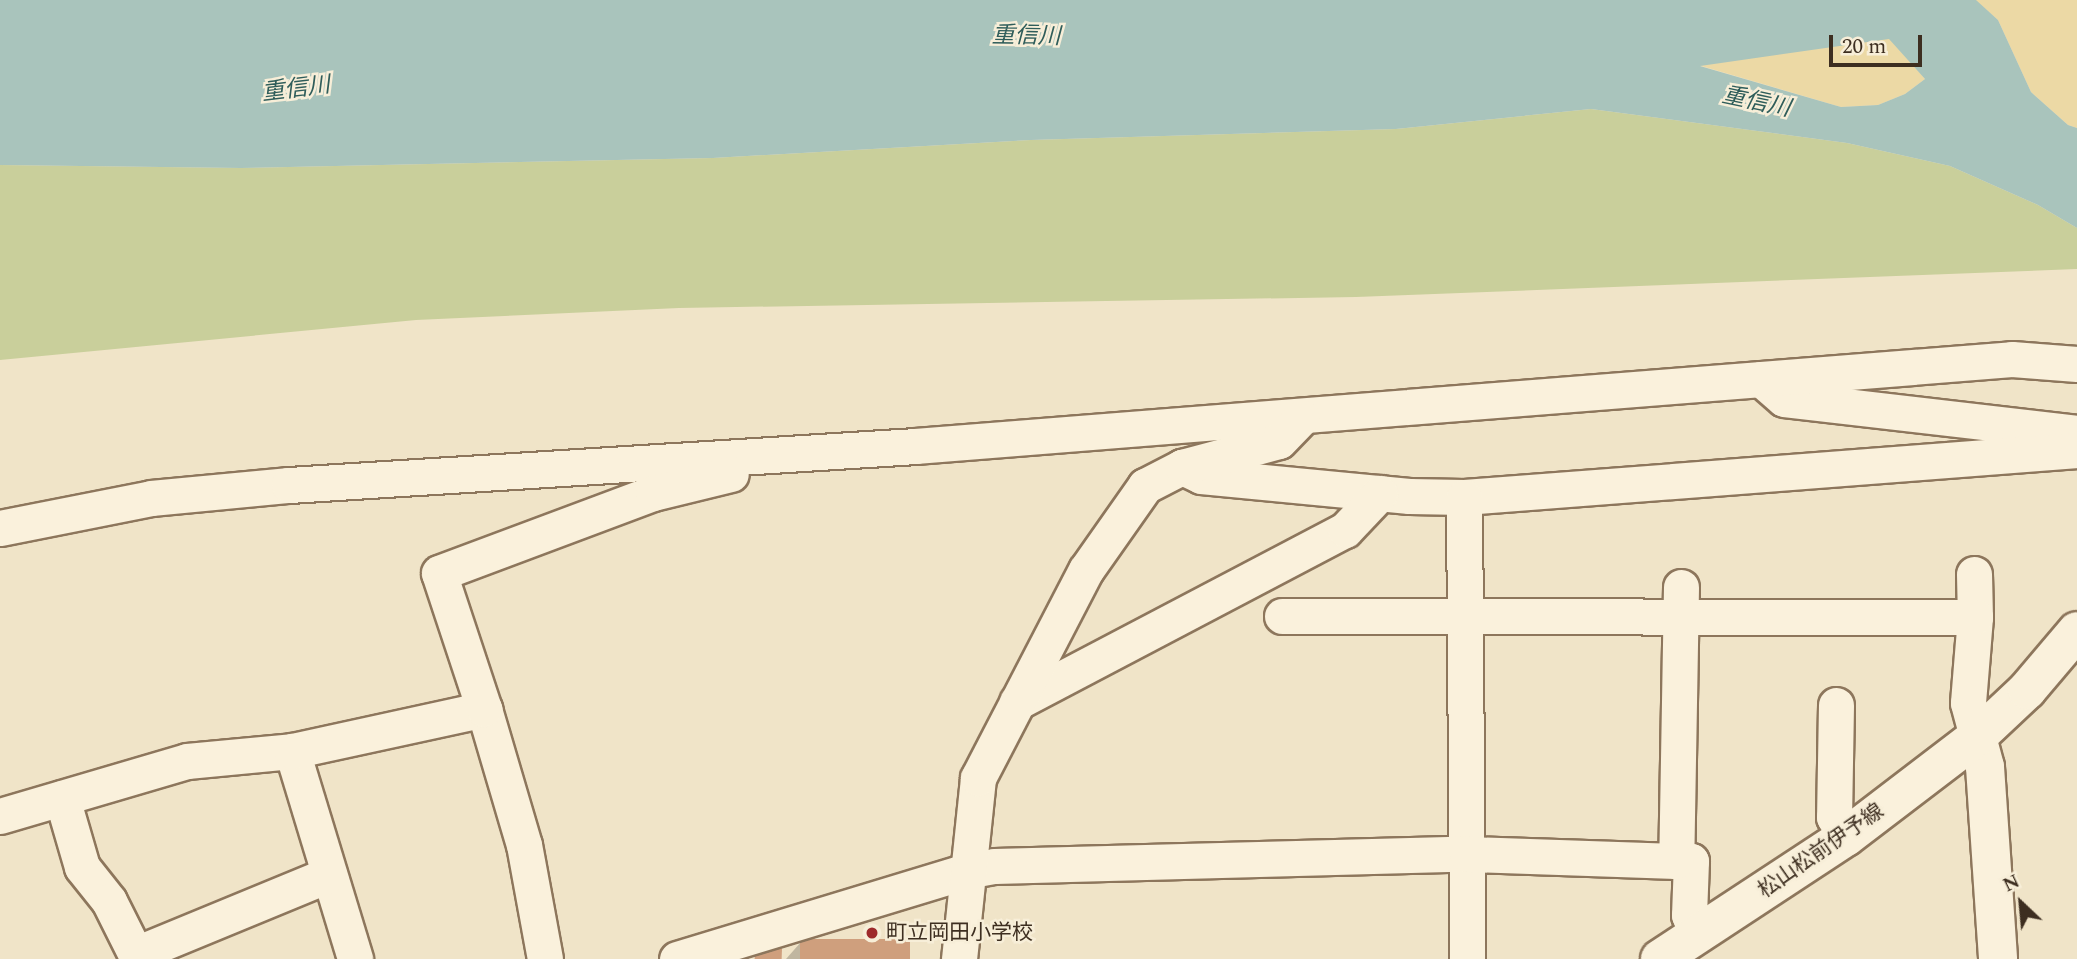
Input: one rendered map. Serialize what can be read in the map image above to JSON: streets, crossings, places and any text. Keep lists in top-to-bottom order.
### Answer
{
  "streets": {
    "main road": ["松山松前伊予線"]
  },
  "water": ["重信川"],
  "places": ["町立岡田小学校"],
  "scale_bar": "20 m",
  "north": "top left"
}
